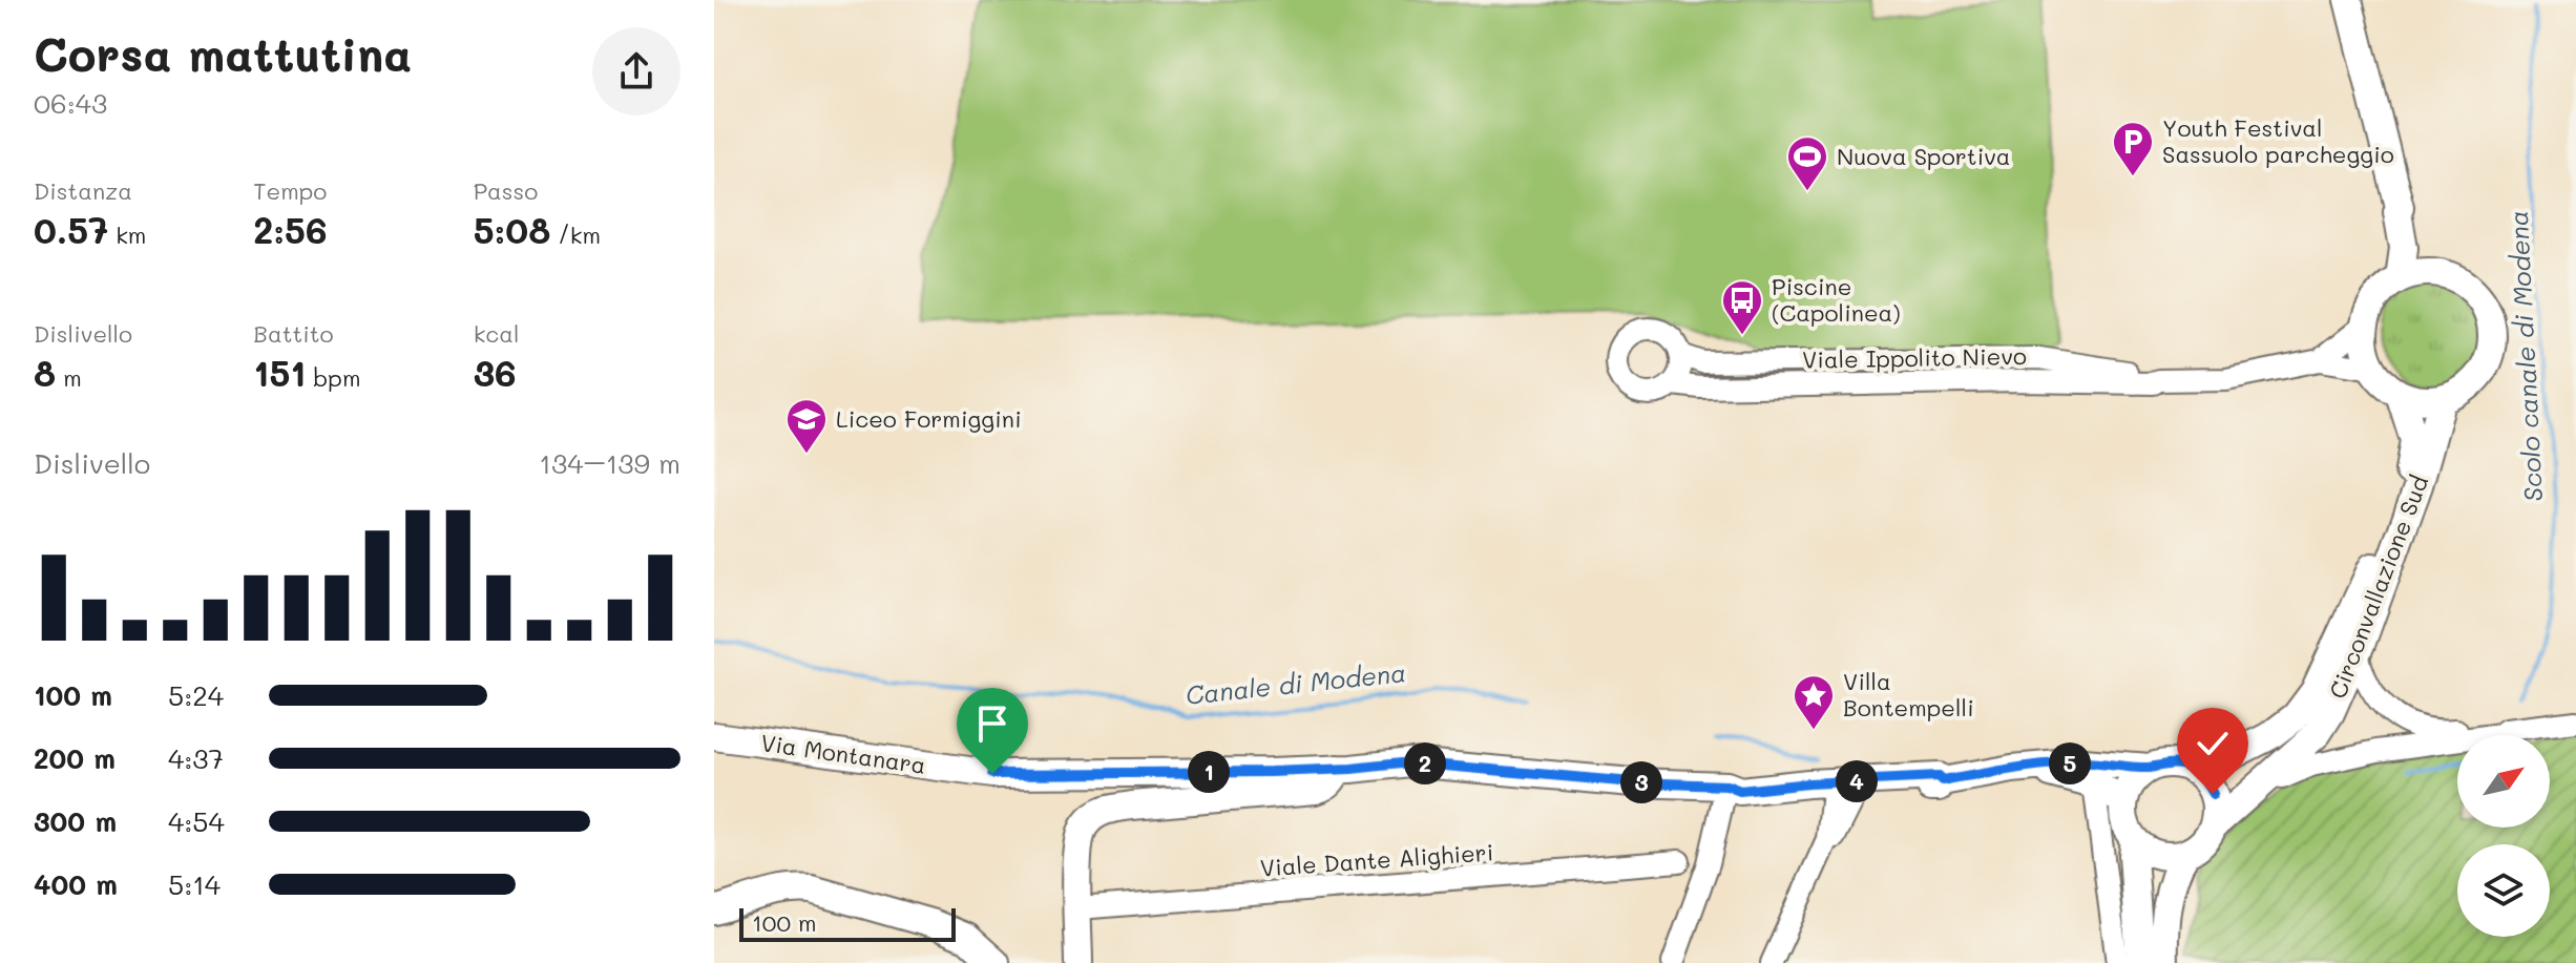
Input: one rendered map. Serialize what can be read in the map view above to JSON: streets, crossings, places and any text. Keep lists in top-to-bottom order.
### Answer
{
  "streets": {
    "main road": ["Circonvallazione Sud", "Via Montanara"],
    "street": ["Viale Ippolito Nievo", "Viale Dante Alighieri"]
  },
  "crossings": [
    ["Viale Ippolito Nievo", "Circonvallazione Sud"],
    ["Circonvallazione Sud", "Via Montanara"]
  ],
  "water": ["Scolo canale di Modena", "Canale di Modena"],
  "places": {
    "parking": ["Youth Festival Sassuolo parcheggio"],
    "sports": ["Nuova Sportiva"],
    "bus stop": ["Piscine (Capolinea)"],
    "school or university": ["Liceo Formiggini"],
    "place": ["Villa Bontempelli"]
  },
  "scale_bar": "100 m",
  "north": "top right",
  "page": {
    "heading": ["Corsa mattutina", "06:43"],
    "stats": [
      ["Distanza", "0.57 km"],
      ["Tempo", "2:56"],
      ["Passo", "5:08 /km"],
      ["Dislivello", "8 m"],
      ["Battito", "151 bpm"],
      ["kcal", "36"]
    ],
    "chart": ["Dislivello", "134–139 m"],
    "list": [
      {
        "name": "100 m",
        "note": "5:24"
      },
      {
        "name": "200 m",
        "note": "4:37"
      },
      {
        "name": "300 m",
        "note": "4:54"
      },
      {
        "name": "400 m",
        "note": "5:14"
      }
    ],
    "pins": [
      "2",
      "5",
      "1",
      "4",
      "3"
    ],
    "scale": "100 m"
  }
}
